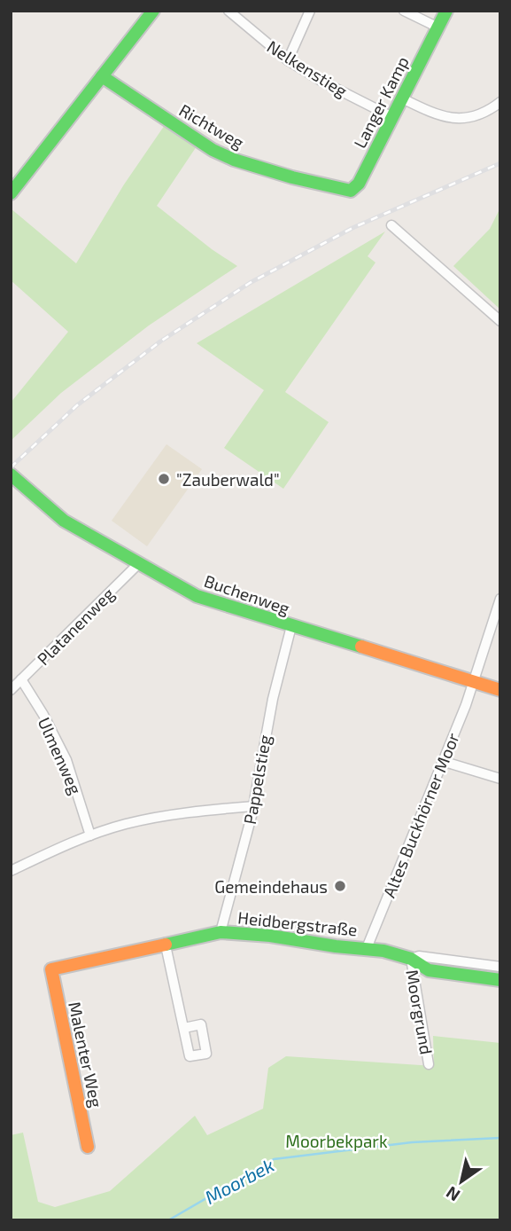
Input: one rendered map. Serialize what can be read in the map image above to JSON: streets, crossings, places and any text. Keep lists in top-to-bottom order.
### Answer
{
  "streets": {
    "street": [
      "Nelkenstieg",
      "Langer Kamp",
      "Richtweg",
      "Buchenweg",
      "Platanenweg",
      "Ulmenweg",
      "Pappelstieg",
      "Altes Buckhörner Moor",
      "Heidbergstraße",
      "Moorgrund",
      "Malenter Weg"
    ]
  },
  "crossings": [
    ["Nelkenstieg", "Langer Kamp"],
    ["Langer Kamp", "Richtweg"],
    ["Buchenweg", "Platanenweg"],
    ["Buchenweg", "Pappelstieg"],
    ["Buchenweg", "Altes Buckhörner Moor"],
    ["Platanenweg", "Ulmenweg"],
    ["Pappelstieg", "Heidbergstraße"],
    ["Altes Buckhörner Moor", "Heidbergstraße"],
    ["Heidbergstraße", "Moorgrund"],
    ["Heidbergstraße", "Malenter Weg"]
  ],
  "water": ["Moorbek"],
  "parks": ["Moorbekpark"],
  "places": ["\"Zauberwald\"", "Gemeindehaus"],
  "north": "bottom left"
}
